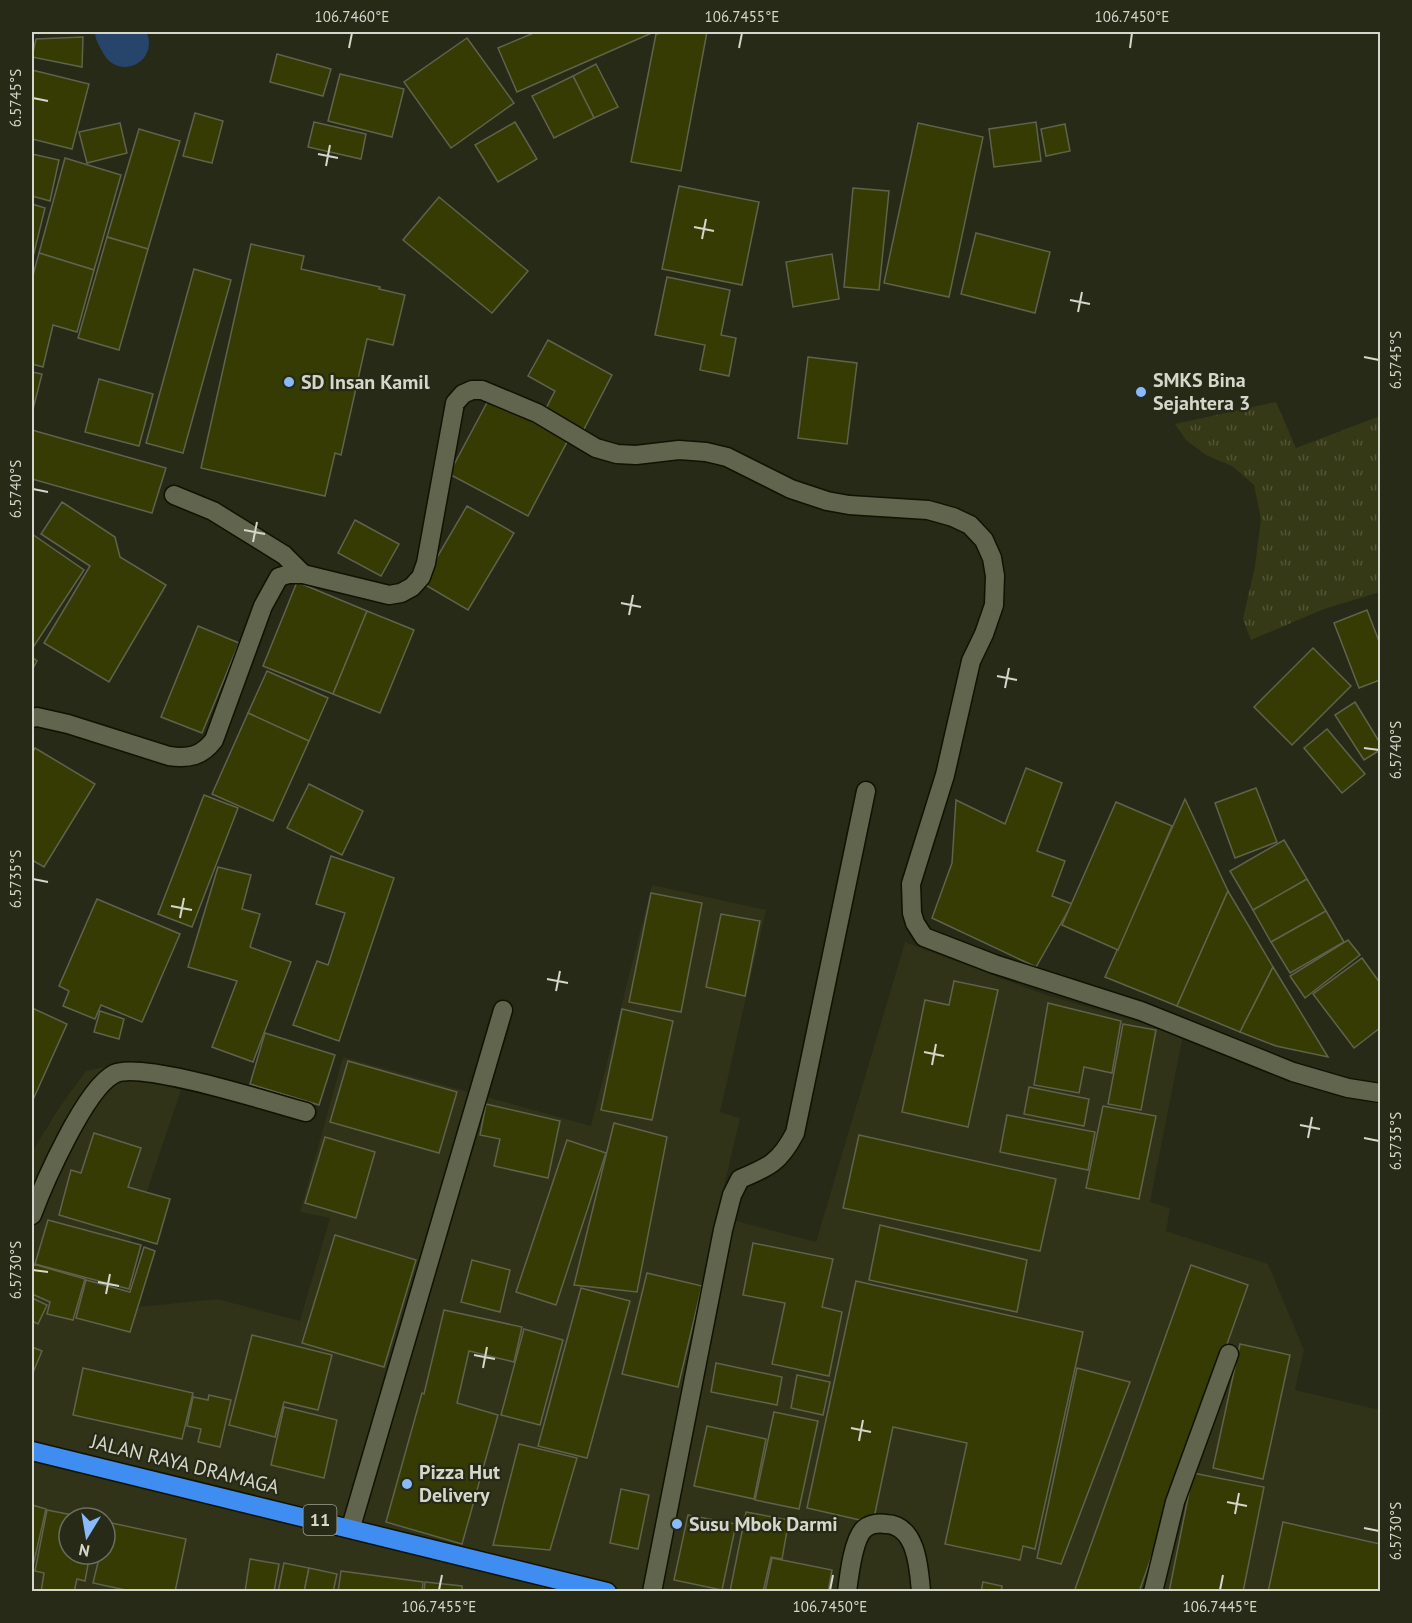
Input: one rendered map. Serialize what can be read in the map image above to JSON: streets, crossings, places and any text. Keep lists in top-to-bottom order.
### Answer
{
  "streets": {
    "highway": ["JALAN RAYA DRAMAGA", "11"]
  },
  "places": [
    "SD Insan Kamil",
    "SMKS Bina Sejahtera 3",
    "Pizza Hut Delivery",
    "Susu Mbok Darmi"
  ],
  "north": "bottom",
  "coordinates": [
    "106.7460°E",
    "106.7455°E",
    "106.7450°E",
    "6.5745°S",
    "6.5740°S",
    "6.5735°S",
    "6.5730°S",
    "106.7445°E"
  ]
}
